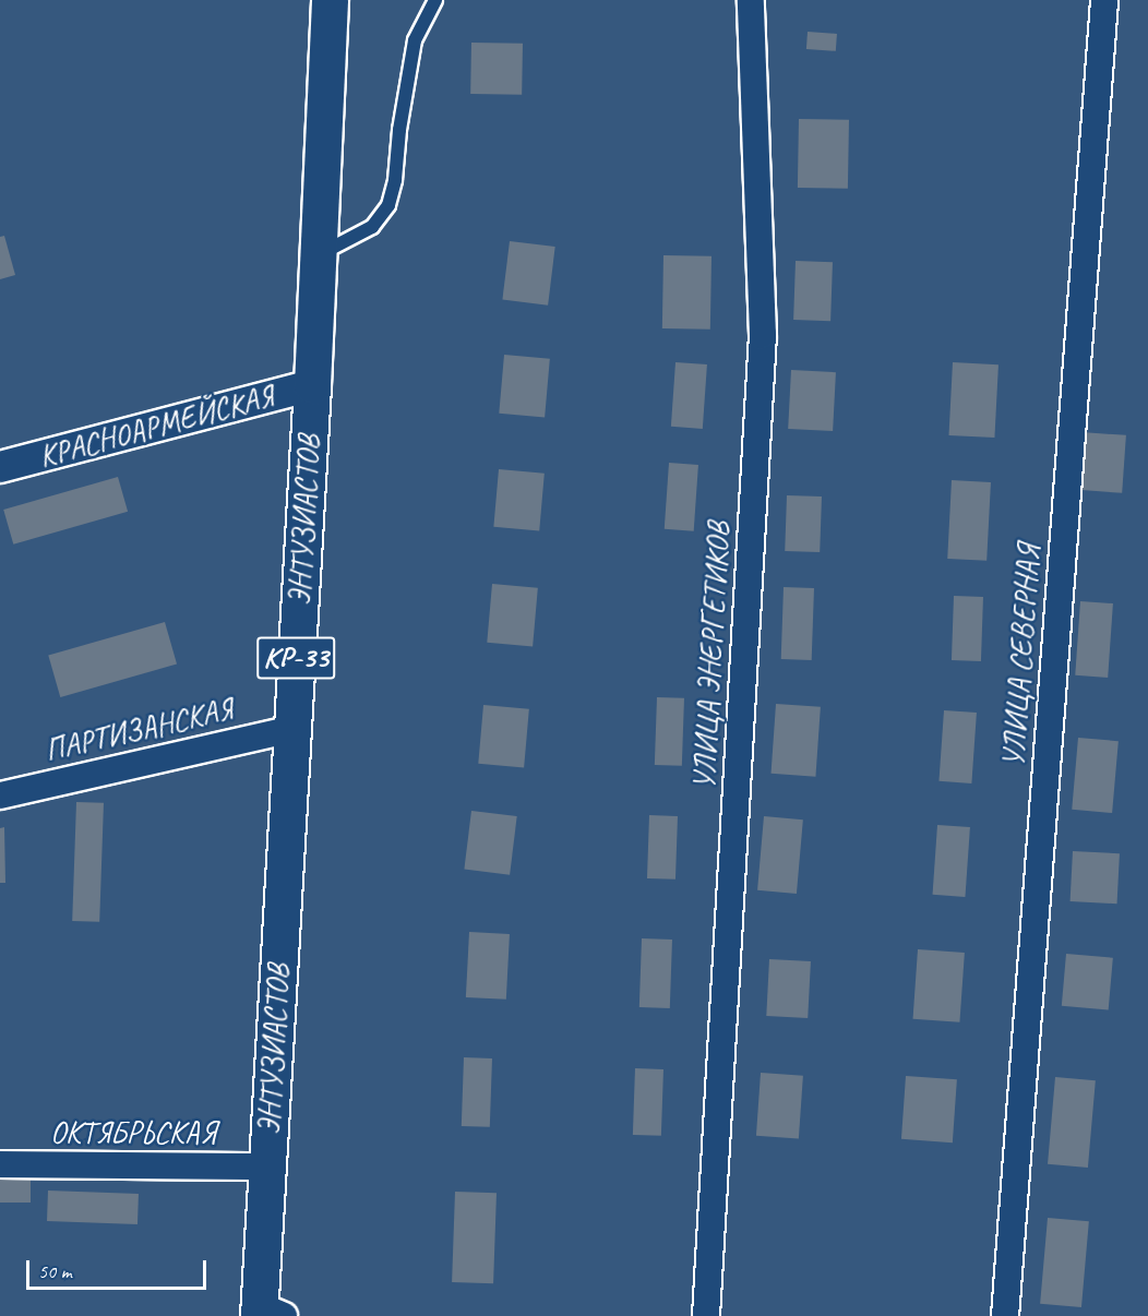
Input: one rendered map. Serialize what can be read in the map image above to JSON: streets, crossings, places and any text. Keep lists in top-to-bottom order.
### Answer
{
  "streets": {
    "main road": ["ЭНТУЗИАСТОВ", "KP-33"],
    "street": [
      "КРАСНОАРМЕЙСКАЯ",
      "УЛИЦА ЭНЕРГЕТИКОВ",
      "УЛИЦА СЕВЕРНАЯ",
      "ПАРТИЗАНСКАЯ",
      "ОКТЯБРЬСКАЯ"
    ]
  },
  "crossings": [
    ["КРАСНОАРМЕЙСКАЯ", "ЭНТУЗИАСТОВ"],
    ["ЭНТУЗИАСТОВ", "ПАРТИЗАНСКАЯ"],
    ["ЭНТУЗИАСТОВ", "ОКТЯБРЬСКАЯ"]
  ],
  "scale_bar": "50 m"
}
